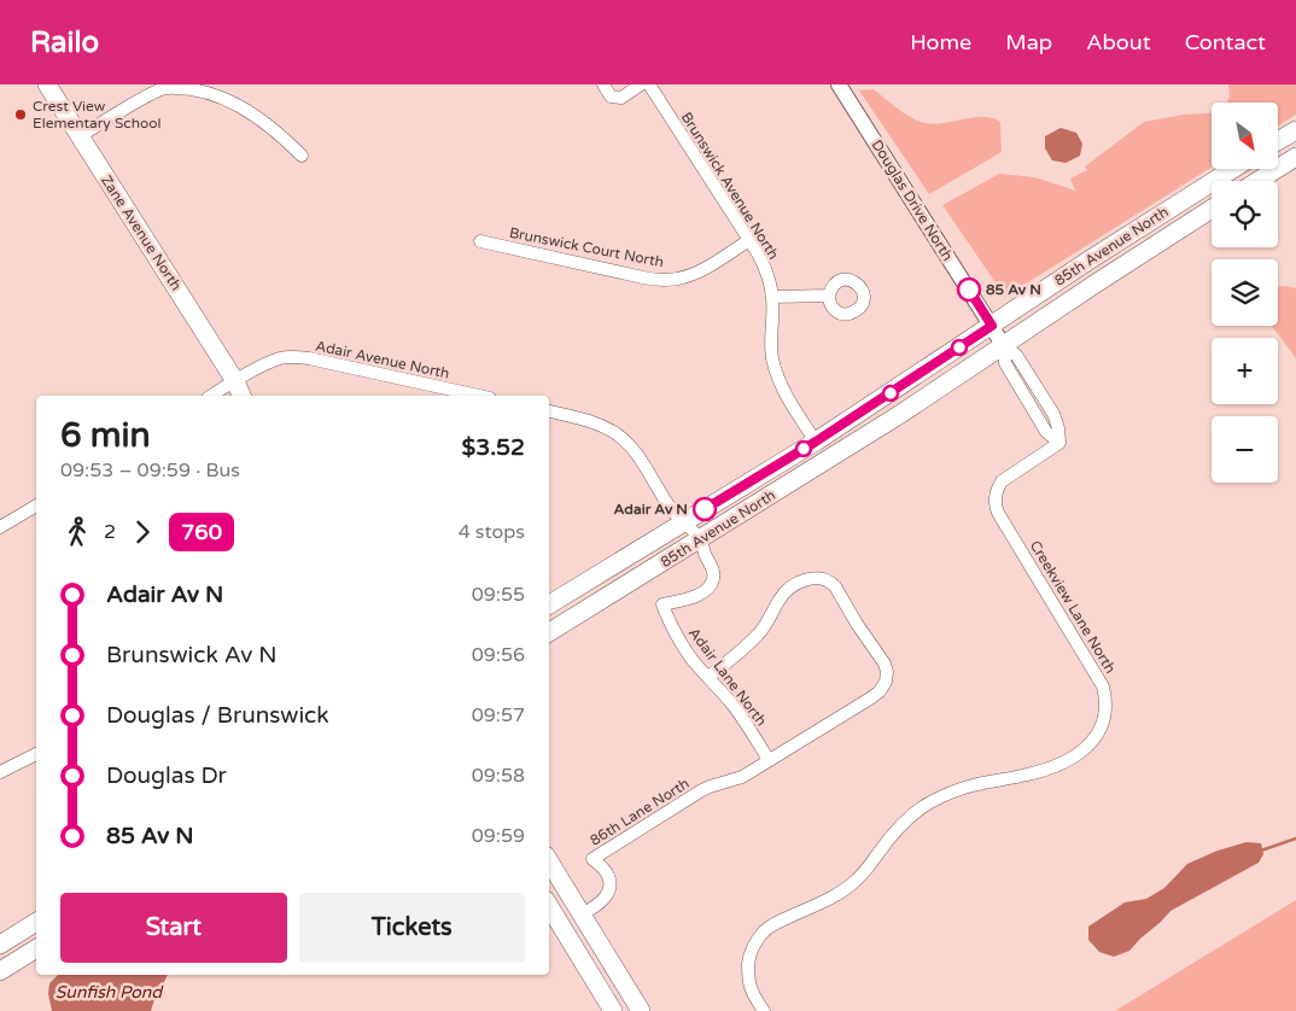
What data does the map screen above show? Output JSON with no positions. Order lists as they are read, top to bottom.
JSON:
{
  "streets": {
    "main road": ["Zane Avenue North", "85th Avenue North"],
    "street": [
      "Brunswick Avenue North",
      "Douglas Drive North",
      "Brunswick Court North",
      "Adair Avenue North",
      "Creekview Lane North",
      "Adair Lane North",
      "86th Lane North"
    ]
  },
  "crossings": [
    ["Brunswick Avenue North", "85th Avenue North"],
    ["Brunswick Avenue North", "Brunswick Court North"],
    ["Douglas Drive North", "85th Avenue North"],
    ["Douglas Drive North", "Creekview Lane North"],
    ["Zane Avenue North", "Adair Avenue North"],
    ["85th Avenue North", "Adair Lane North"],
    ["Adair Lane North", "86th Lane North"]
  ],
  "water": ["Sunfish Pond"],
  "places": ["Crest View Elementary School", "85 Av N", "Adair Av N"],
  "lines": ["bus line 760"],
  "north": "bottom right",
  "page": {
    "header": "Railo",
    "nav": [
      "Home",
      "Map",
      "About",
      "Contact"
    ],
    "map_buttons": ["+", "−"],
    "heading": ["6 min", "09:53 – 09:59 · Bus", "$3.52"],
    "legs": ["2", "760", "4 stops"],
    "list": [
      {
        "name": "Adair Av N",
        "value": "09:55"
      },
      {
        "name": "Brunswick Av N",
        "value": "09:56"
      },
      {
        "name": "Douglas / Brunswick",
        "value": "09:57"
      },
      {
        "name": "Douglas Dr",
        "value": "09:58"
      },
      {
        "name": "85 Av N",
        "value": "09:59"
      }
    ],
    "buttons": ["Start", "Tickets"]
  }
}
